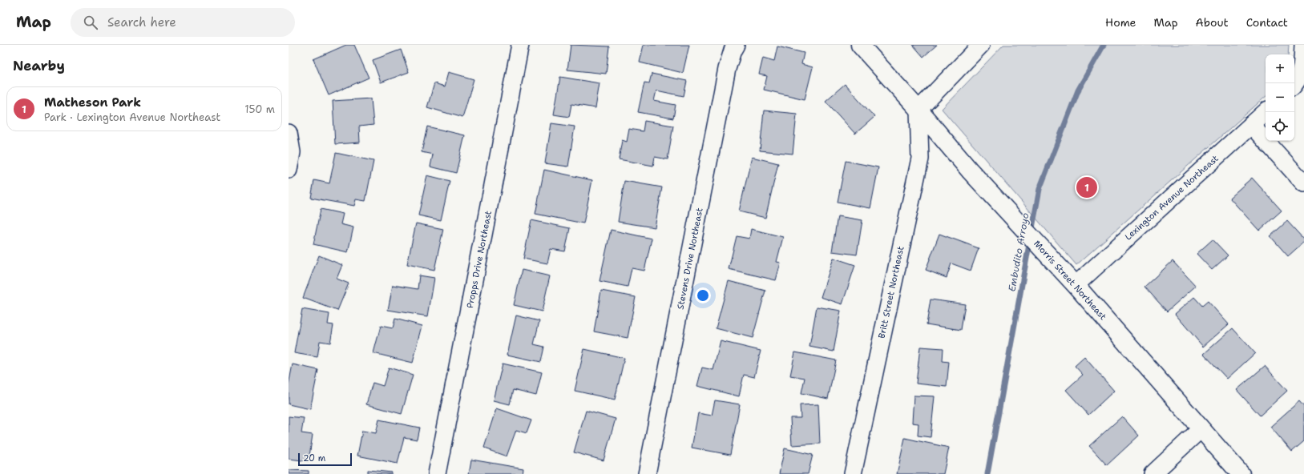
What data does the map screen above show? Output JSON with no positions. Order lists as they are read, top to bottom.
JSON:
{
  "streets": {
    "street": [
      "Lexington Avenue Northeast",
      "Stevens Drive Northeast",
      "Propps Drive Northeast",
      "Morris Street Northeast",
      "Britt Street Northeast"
    ]
  },
  "crossings": [
    ["Lexington Avenue Northeast", "Morris Street Northeast"],
    ["Morris Street Northeast", "Britt Street Northeast"]
  ],
  "water": ["Embudito Arroyo"],
  "scale_bar": "20 m",
  "page": {
    "header": "Map",
    "search": "Search here",
    "nav": [
      "Home",
      "Map",
      "About",
      "Contact"
    ],
    "heading": "Nearby",
    "map_buttons": ["+", "−"],
    "list": [
      {
        "mark": "1",
        "name": "Matheson Park",
        "note": "Park · Lexington Avenue Northeast",
        "value": "150 m"
      }
    ],
    "pins": "1",
    "scale": "20 m"
  }
}
